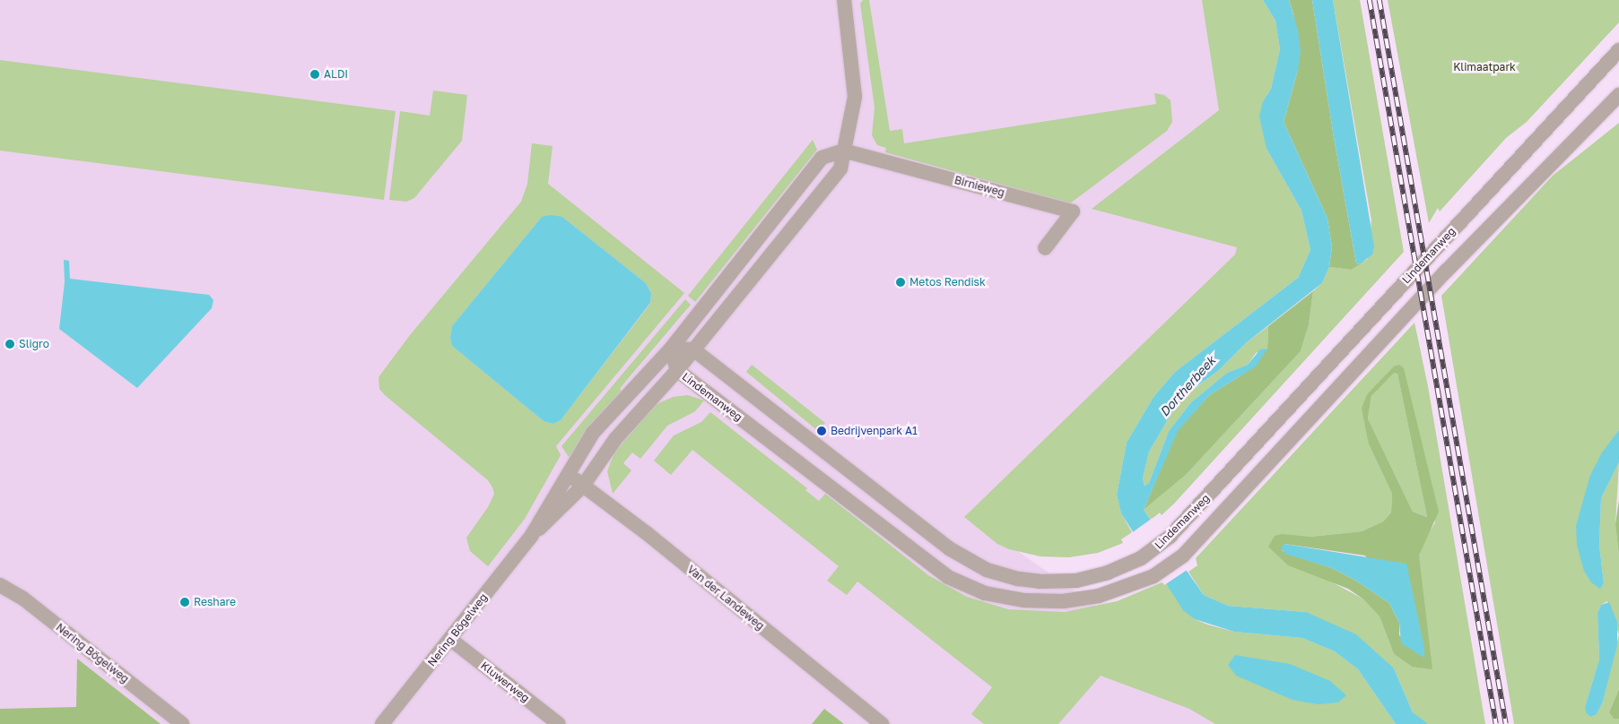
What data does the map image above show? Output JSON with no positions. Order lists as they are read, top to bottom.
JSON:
{
  "streets": {
    "street": [
      "Birnieweg",
      "Lindemanweg",
      "Van der Landeweg",
      "Nering Bögelweg",
      "Kluwerweg"
    ]
  },
  "crossings": [
    ["Lindemanweg", "Nering Bögelweg"],
    ["Van der Landeweg", "Nering Bögelweg"],
    ["Nering Bögelweg", "Kluwerweg"]
  ],
  "water": ["Dortherbeek"],
  "parks": ["Klimaatpark"],
  "places": [
    "ALDI",
    "Metos Rendisk",
    "Sligro",
    "Bedrijvenpark A1",
    "Reshare"
  ]
}
